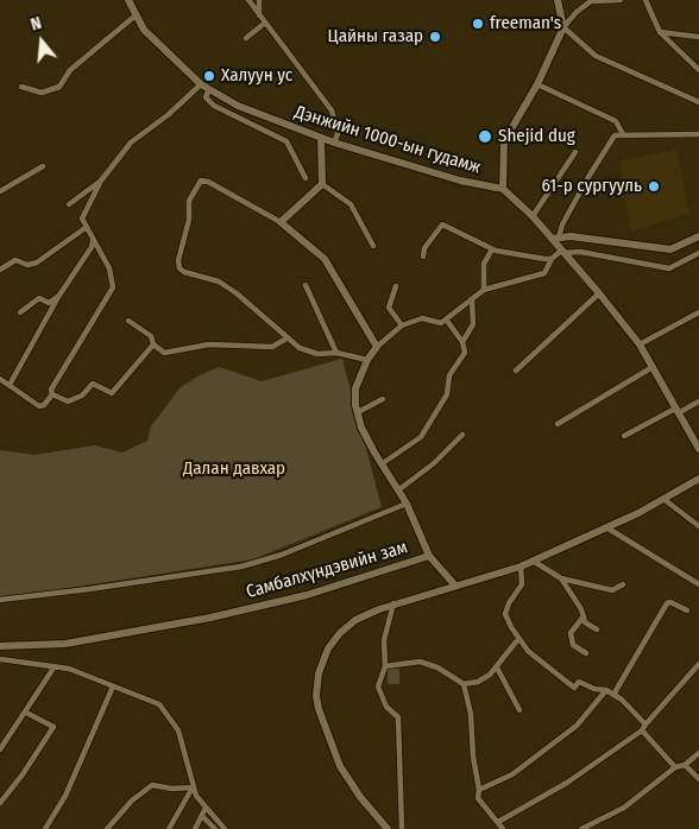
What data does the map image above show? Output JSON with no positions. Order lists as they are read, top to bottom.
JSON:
{
  "streets": {
    "street": ["Дэнжийн 1000-ын гудамж", "Самбалхүндэвийн зам"]
  },
  "parks": ["Далан давхар"],
  "places": [
    "freeman's",
    "Цайны газар",
    "Халуун ус",
    "Shejid dug",
    "61-р сургууль"
  ],
  "north": "top"
}
